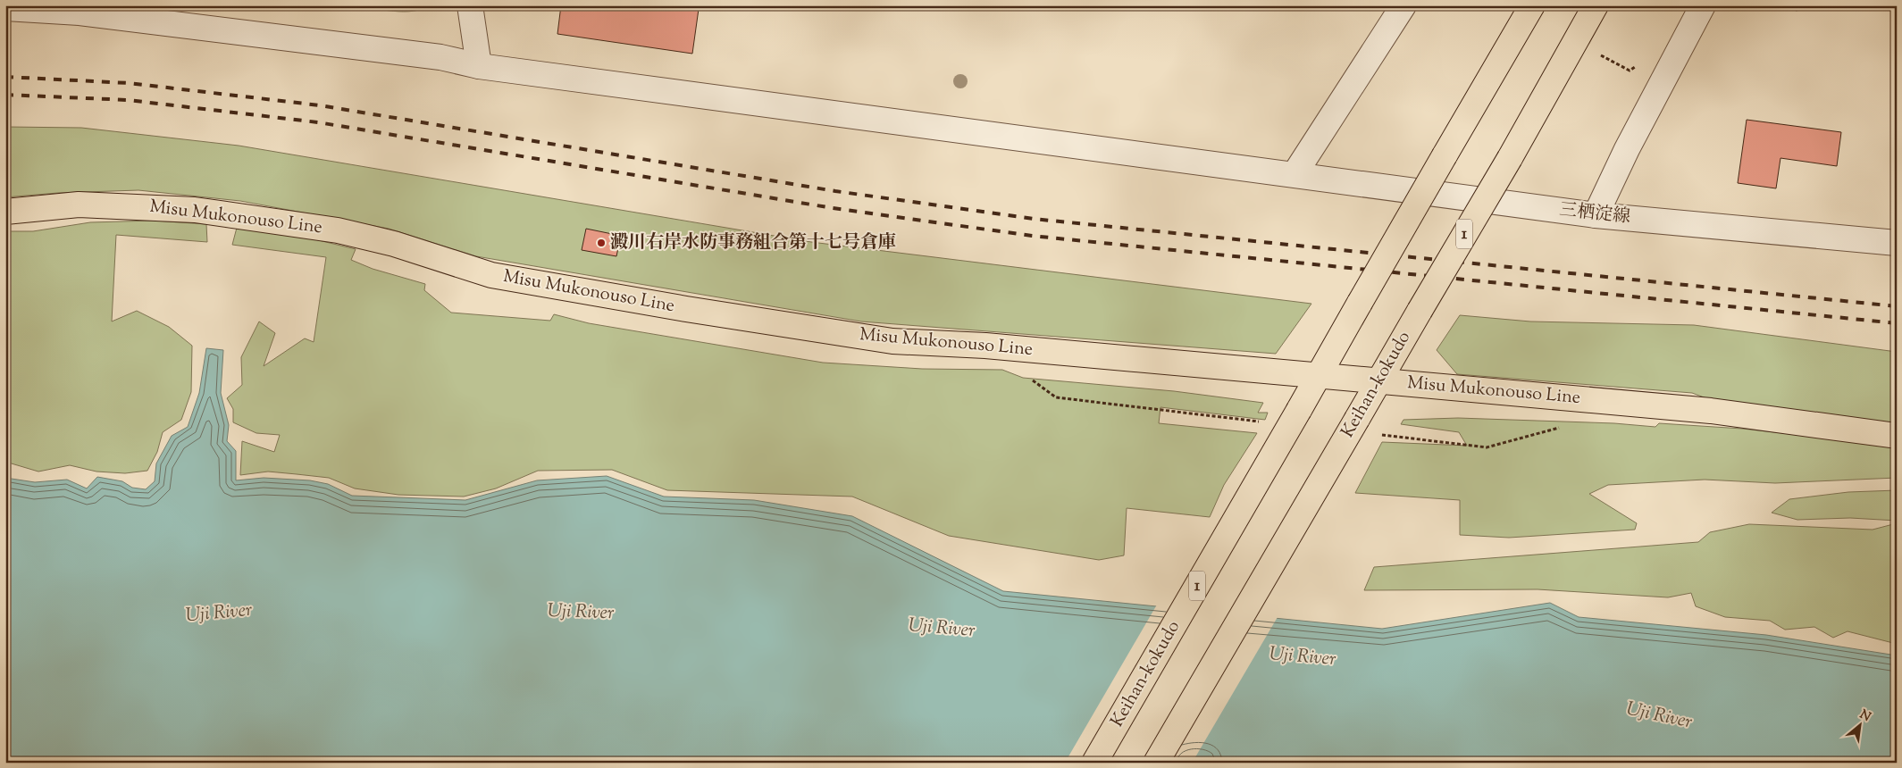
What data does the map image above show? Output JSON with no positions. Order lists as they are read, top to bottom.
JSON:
{
  "streets": {
    "main road": ["Misu Mukonouso Line", "1", "Keihan-kokudo"],
    "street": ["三栖淀線"]
  },
  "crossings": [
    ["Misu Mukonouso Line", "Keihan-kokudo"]
  ],
  "water": ["Uji River"],
  "places": ["澱川右岸水防事務組合第十七号倉庫"],
  "north": "top right"
}
